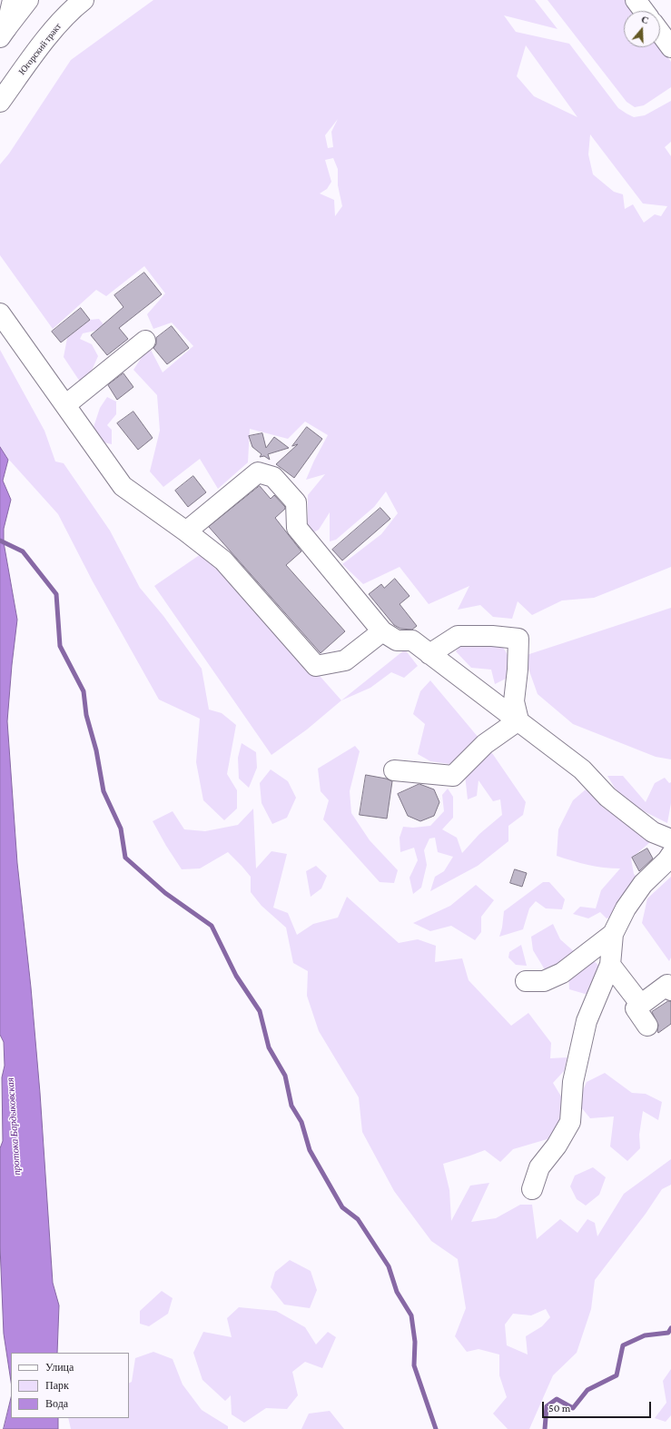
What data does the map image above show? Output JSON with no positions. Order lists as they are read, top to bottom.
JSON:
{
  "streets": {
    "main road": ["Югорский тракт"]
  },
  "water": ["протока Бардыковская"],
  "legend": ["Улица", "Парк", "Вода"],
  "scale_bar": "50 m",
  "north": "top"
}
